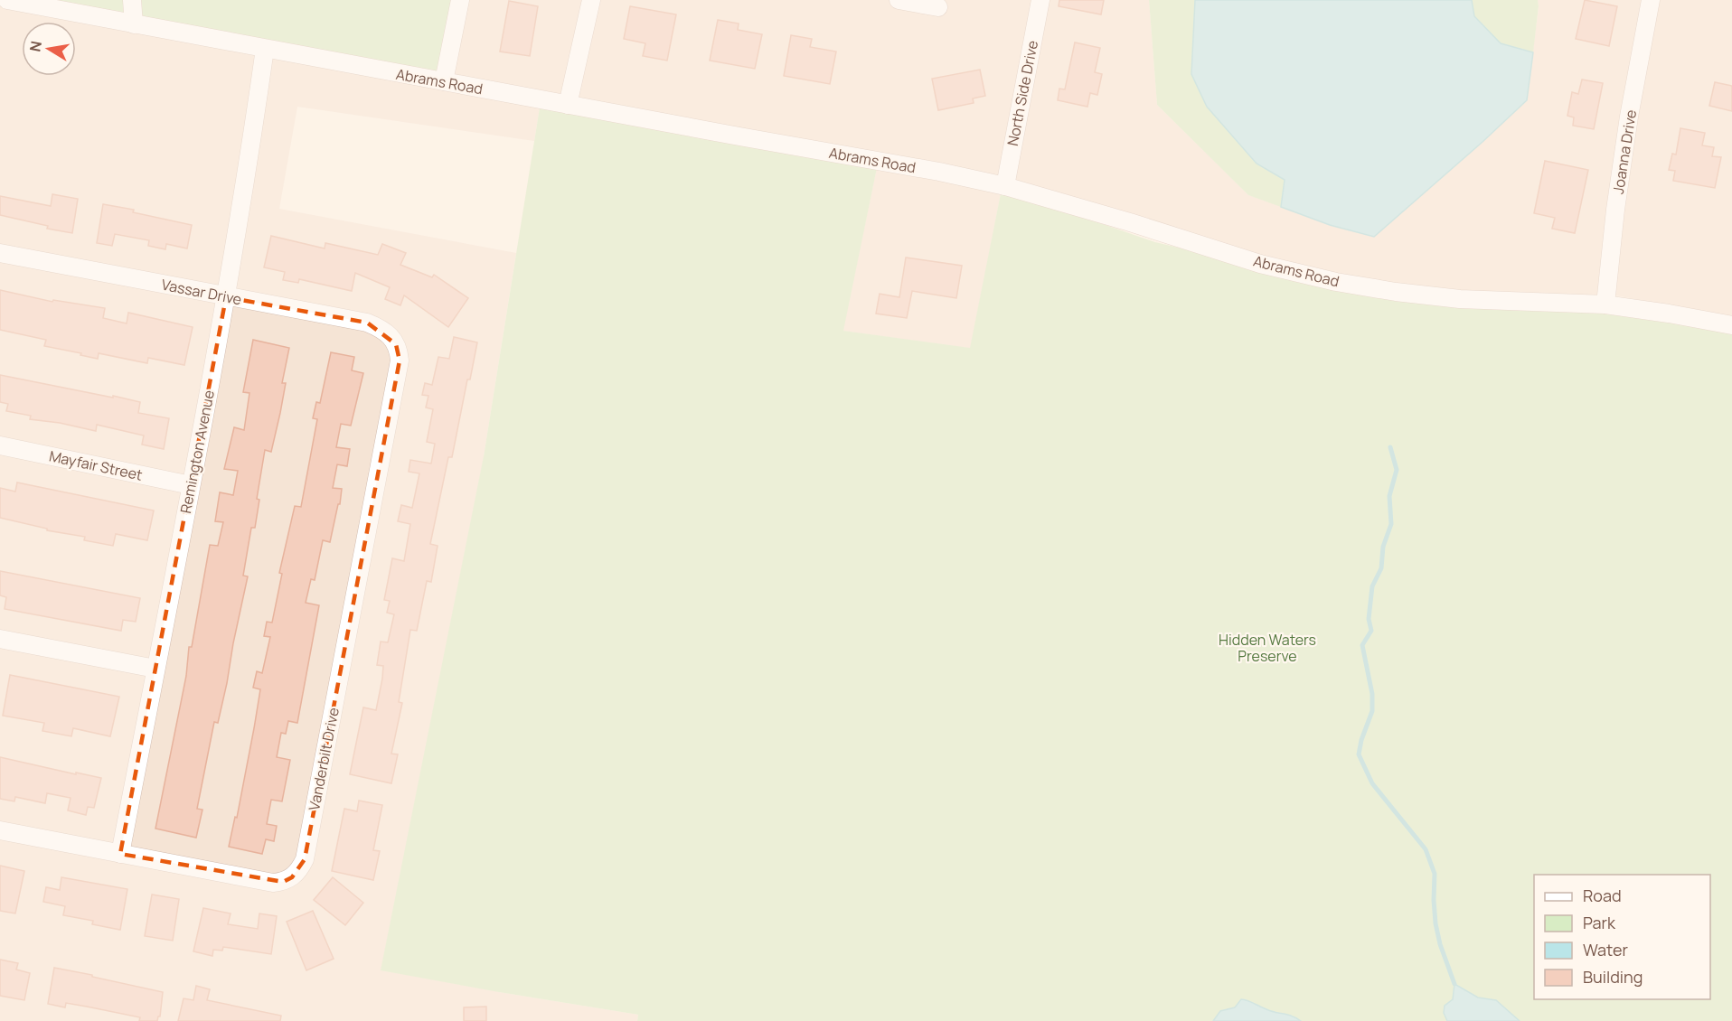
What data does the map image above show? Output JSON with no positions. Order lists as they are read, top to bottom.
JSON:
{
  "streets": {
    "street": [
      "Abrams Road",
      "North Side Drive",
      "Joanna Drive",
      "Vassar Drive",
      "Remington Avenue",
      "Mayfair Street",
      "Vanderbilt Drive"
    ]
  },
  "crossings": [
    ["Abrams Road", "North Side Drive"],
    ["Abrams Road", "Joanna Drive"],
    ["Abrams Road", "Remington Avenue"],
    ["Vassar Drive", "Remington Avenue"],
    ["Vassar Drive", "Vanderbilt Drive"],
    ["Remington Avenue", "Mayfair Street"],
    ["Remington Avenue", "Vanderbilt Drive"]
  ],
  "parks": ["Hidden Waters Preserve"],
  "legend": [
    "Road",
    "Park",
    "Water",
    "Building"
  ],
  "north": "left"
}
